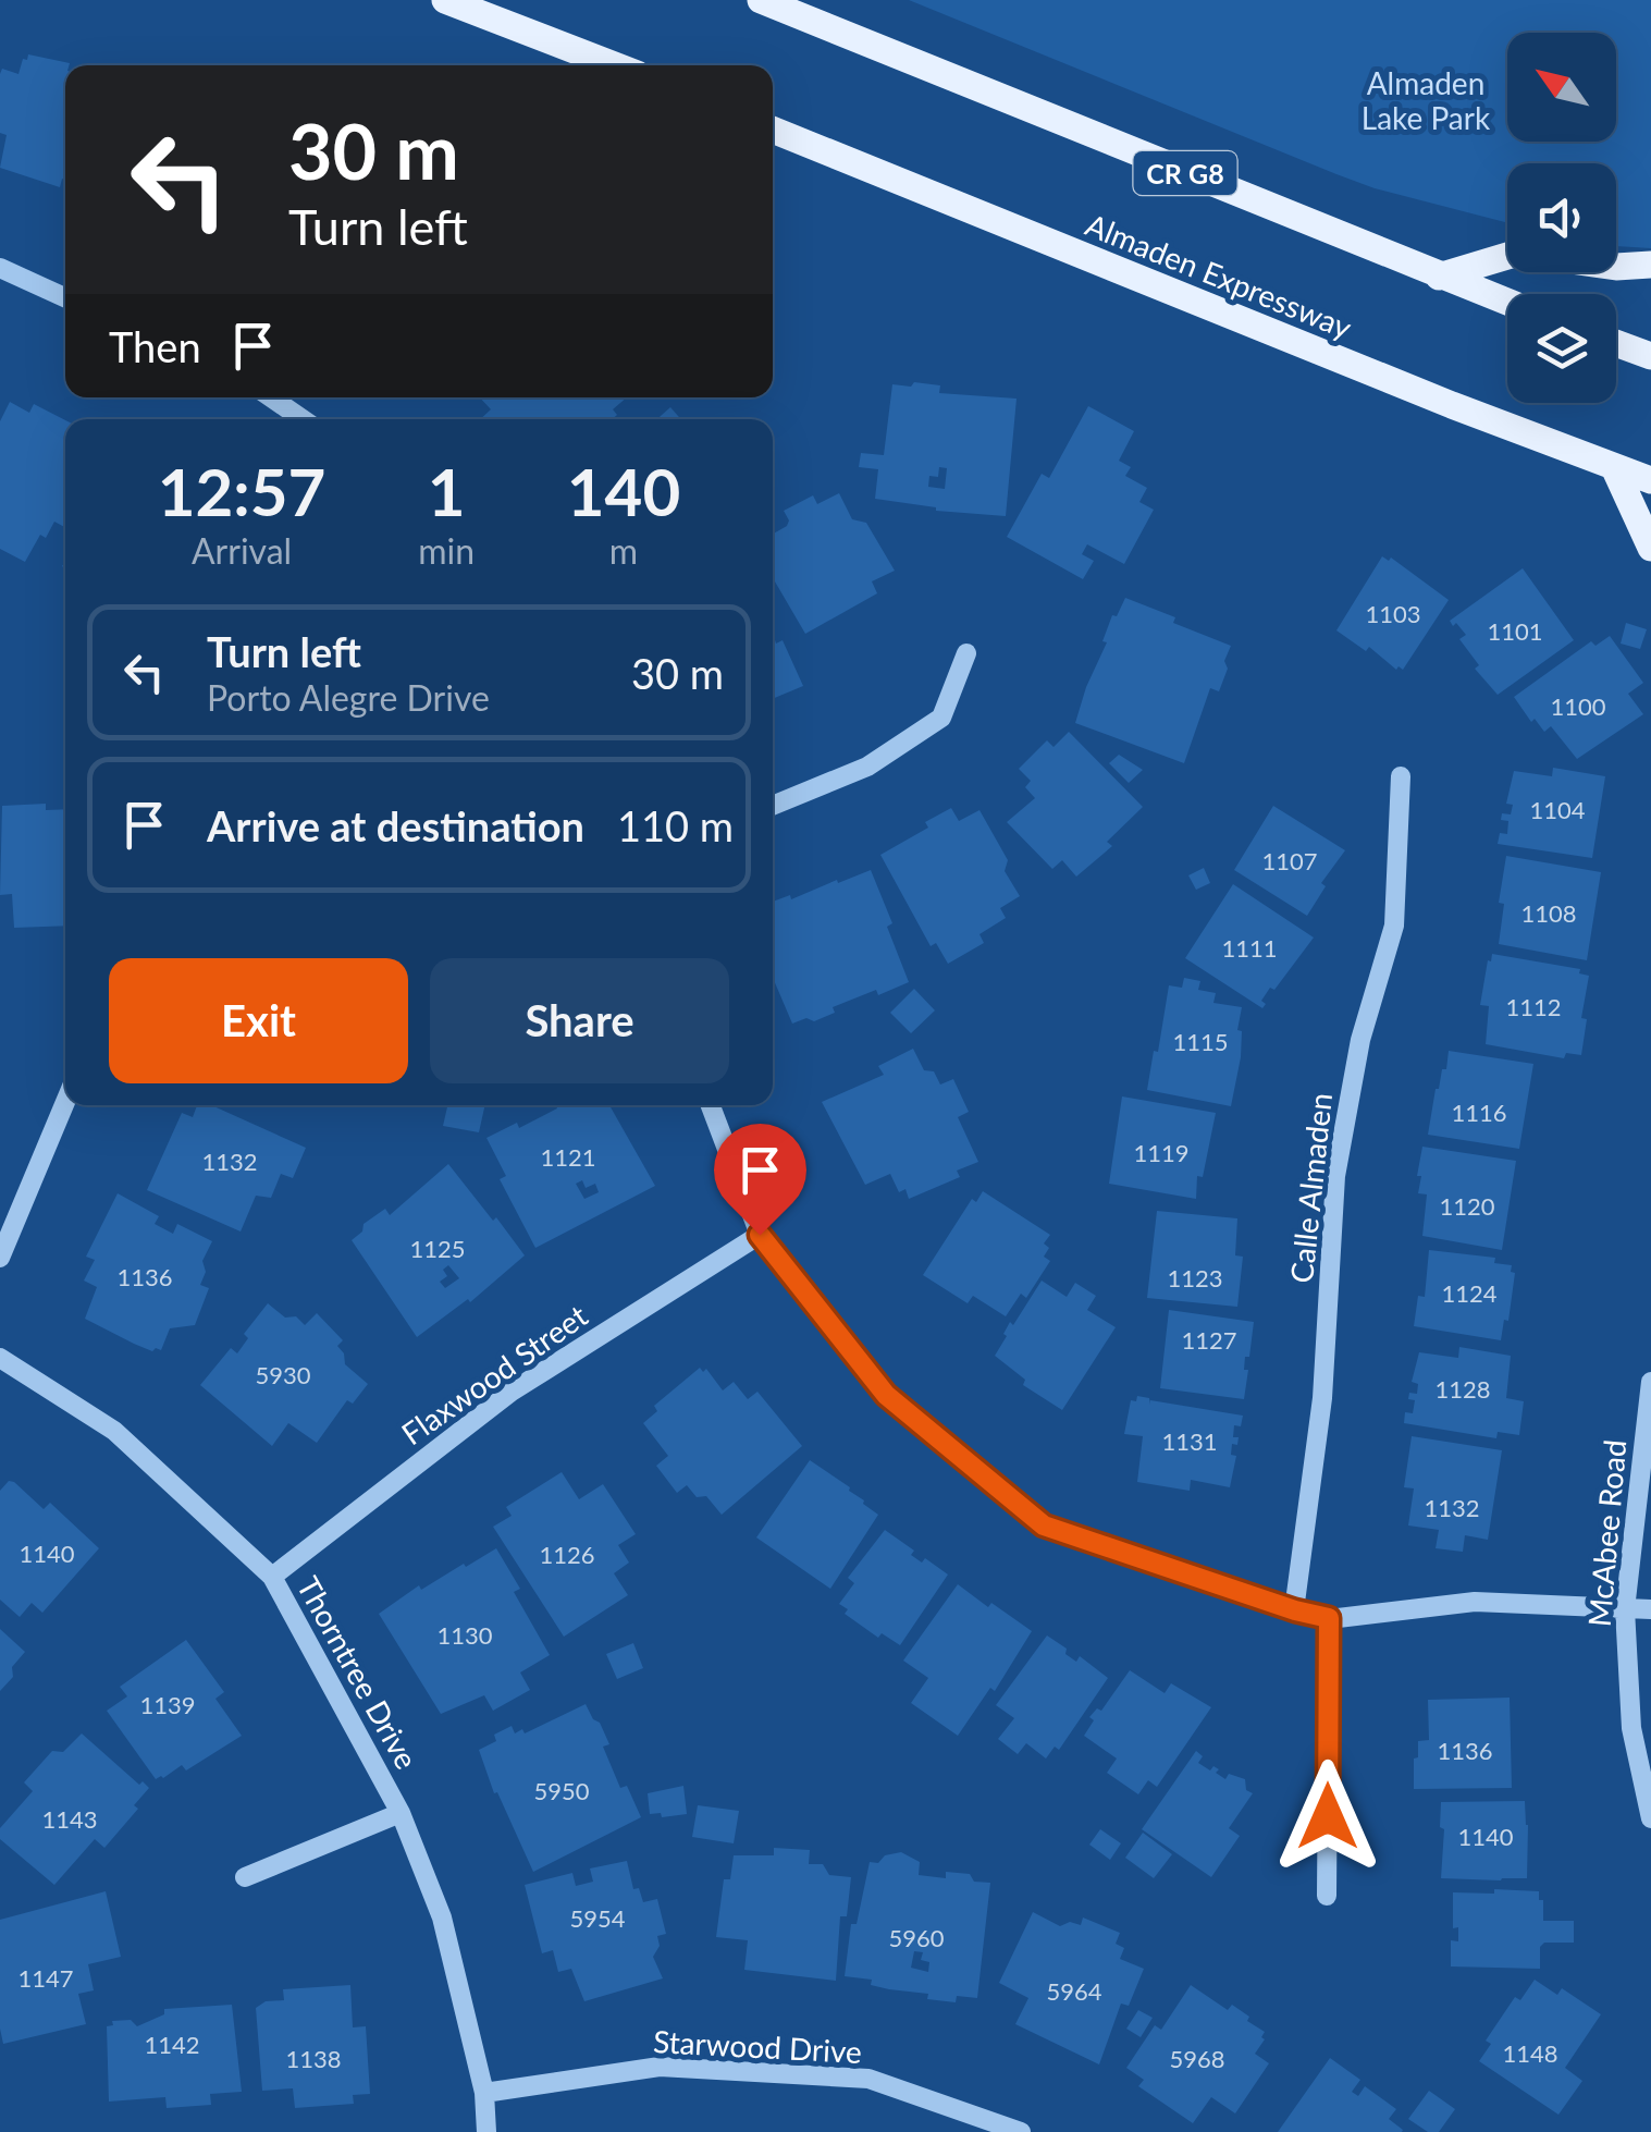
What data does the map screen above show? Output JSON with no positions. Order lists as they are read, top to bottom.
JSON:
{
  "streets": {
    "main road": ["CR G8", "Almaden Expressway"],
    "street": [
      "Calle Almaden",
      "Flaxwood Street",
      "McAbee Road",
      "Thorntree Drive",
      "Starwood Drive"
    ]
  },
  "crossings": [
    ["Flaxwood Street", "Thorntree Drive"],
    ["Thorntree Drive", "Starwood Drive"]
  ],
  "parks": ["Almaden Lake Park"],
  "house_numbers": [
    "1103",
    "1101",
    "1100",
    "1104",
    "1107",
    "1108",
    "1111",
    "1112",
    "1115",
    "1116",
    "1119",
    "1121",
    "1132",
    "1120",
    "1125",
    "1136",
    "1123",
    "1124",
    "1127",
    "5930",
    "1128",
    "1131",
    "1132",
    "1140",
    "1126",
    "1130",
    "1139",
    "1136",
    "5950",
    "1143",
    "1140",
    "5954",
    "5960",
    "1147",
    "5964",
    "1142",
    "1148",
    "1138",
    "5968"
  ],
  "north": "top left",
  "page": {
    "turn": ["30 m", "Turn left"],
    "then": "Then",
    "eta": [
      "12:57",
      "Arrival",
      "1",
      "min",
      "140",
      "m"
    ],
    "list": [
      {
        "name": "Turn left",
        "note": "Porto Alegre Drive",
        "value": "30 m"
      },
      {
        "name": "Arrive at destination",
        "value": "110 m"
      }
    ],
    "buttons": ["Exit", "Share"]
  }
}
